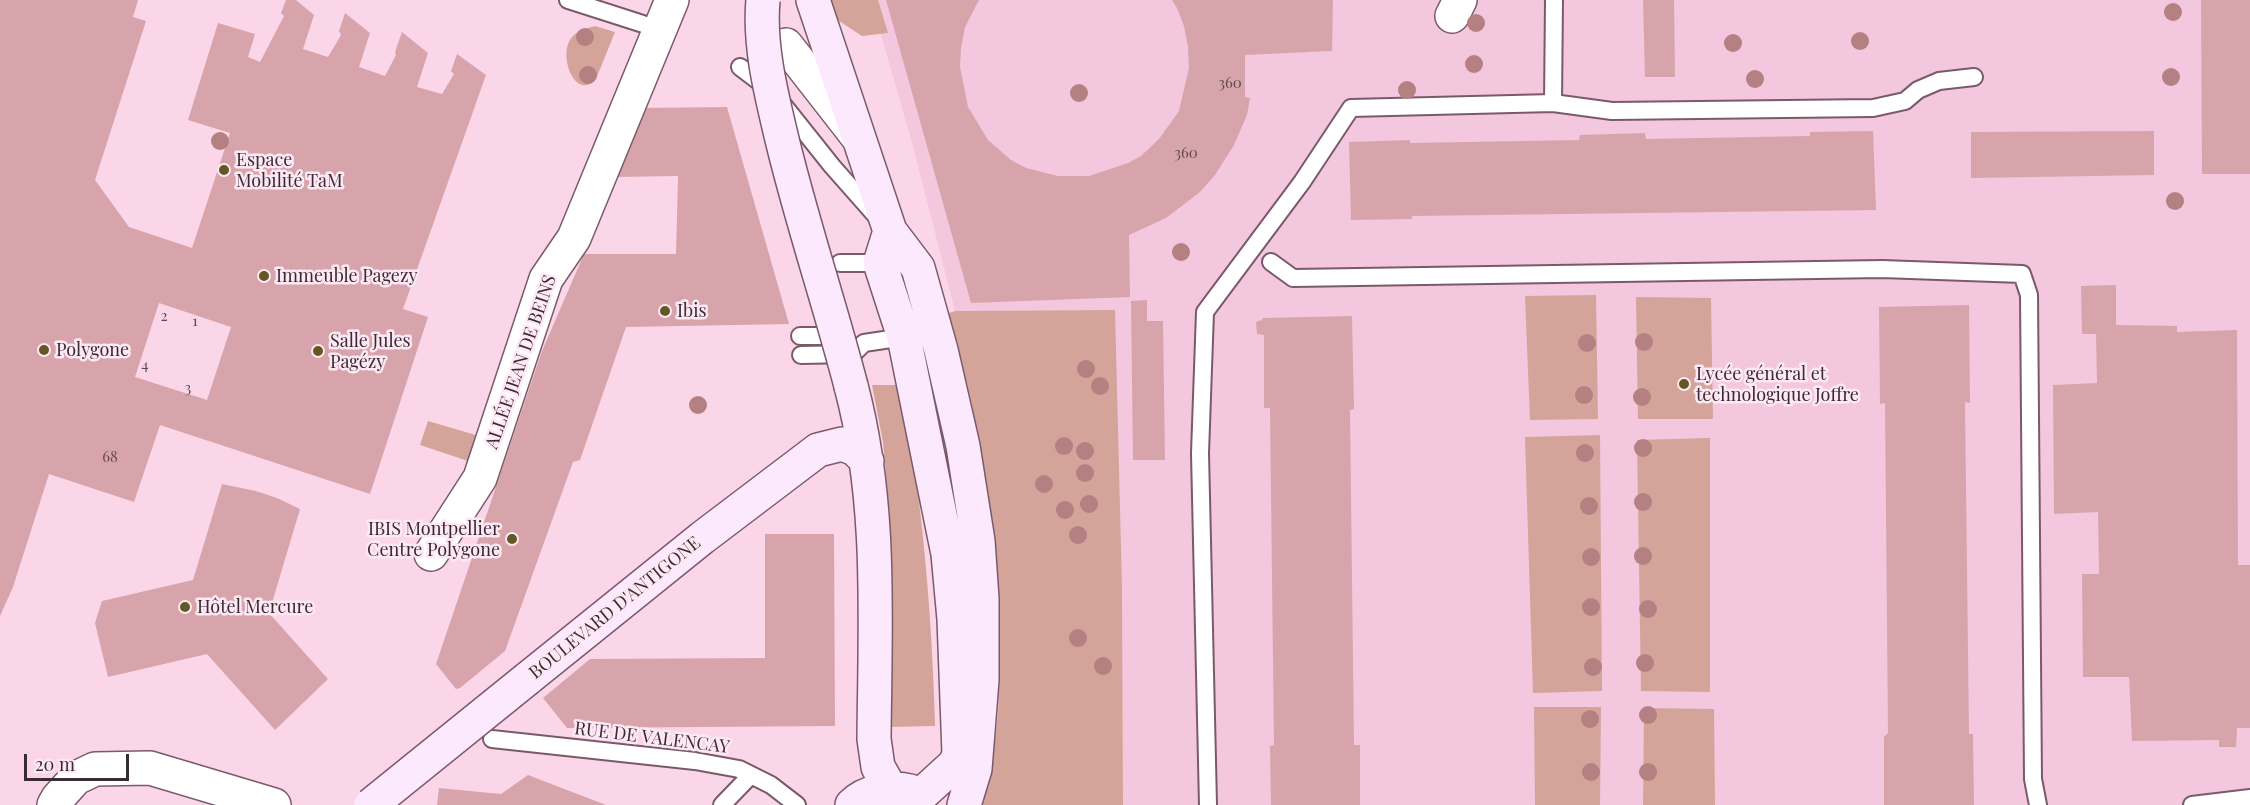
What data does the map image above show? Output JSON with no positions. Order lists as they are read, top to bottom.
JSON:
{
  "streets": {
    "street": ["ALLÉE JEAN DE BEINS", "BOULEVARD D'ANTIGONE"],
    "lane": ["RUE DE VALENCAY"]
  },
  "places": [
    "Espace Mobilité TaM",
    "Immeuble Pagezy",
    "Ibis",
    "Polygone",
    "Salle Jules Pagézy",
    "Lycée général et technologique Joffre",
    "IBIS Montpellier Centre Polygone",
    "Hôtel Mercure"
  ],
  "house_numbers": [
    "360",
    "360",
    "2",
    "1",
    "4",
    "3",
    "68"
  ],
  "scale_bar": "20 m"
}
